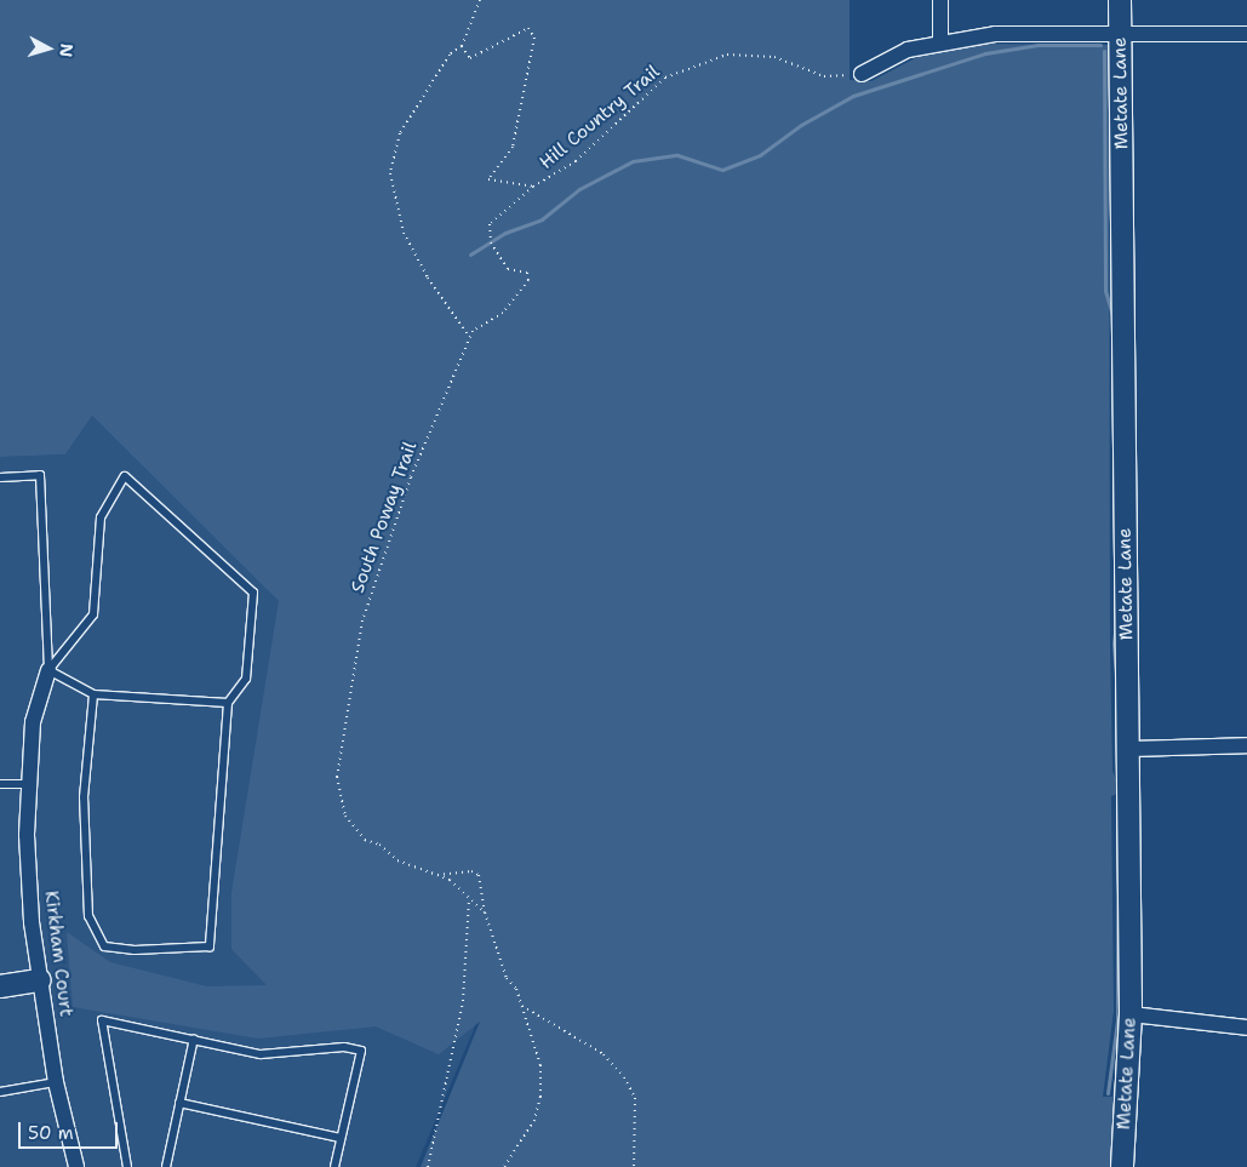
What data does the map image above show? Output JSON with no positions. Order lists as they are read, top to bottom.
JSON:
{
  "streets": {
    "street": ["Metate Lane", "Kirkham Court"],
    "path": ["Hill Country Trail", "South Poway Trail"]
  },
  "crossings": [
    ["Hill Country Trail", "South Poway Trail"]
  ],
  "scale_bar": "50 m",
  "north": "right"
}
